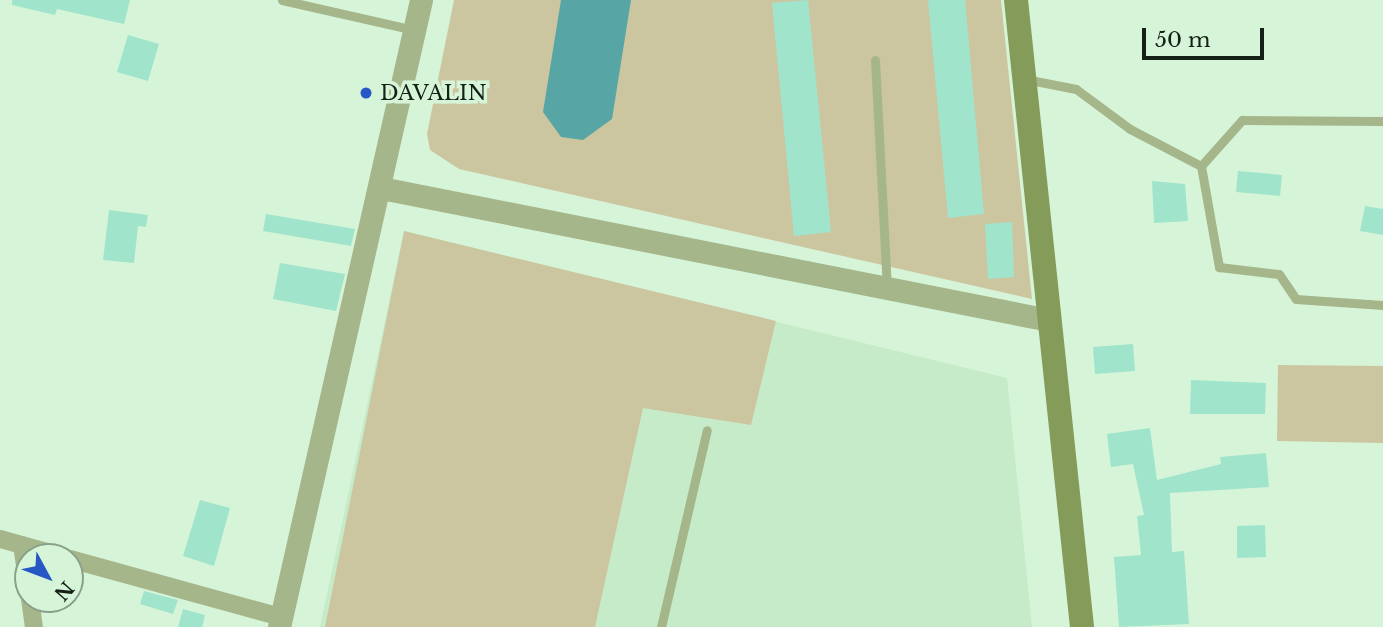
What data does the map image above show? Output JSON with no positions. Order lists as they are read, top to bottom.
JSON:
{
  "places": ["DAVALIN"],
  "scale_bar": "50 m",
  "north": "bottom right"
}
